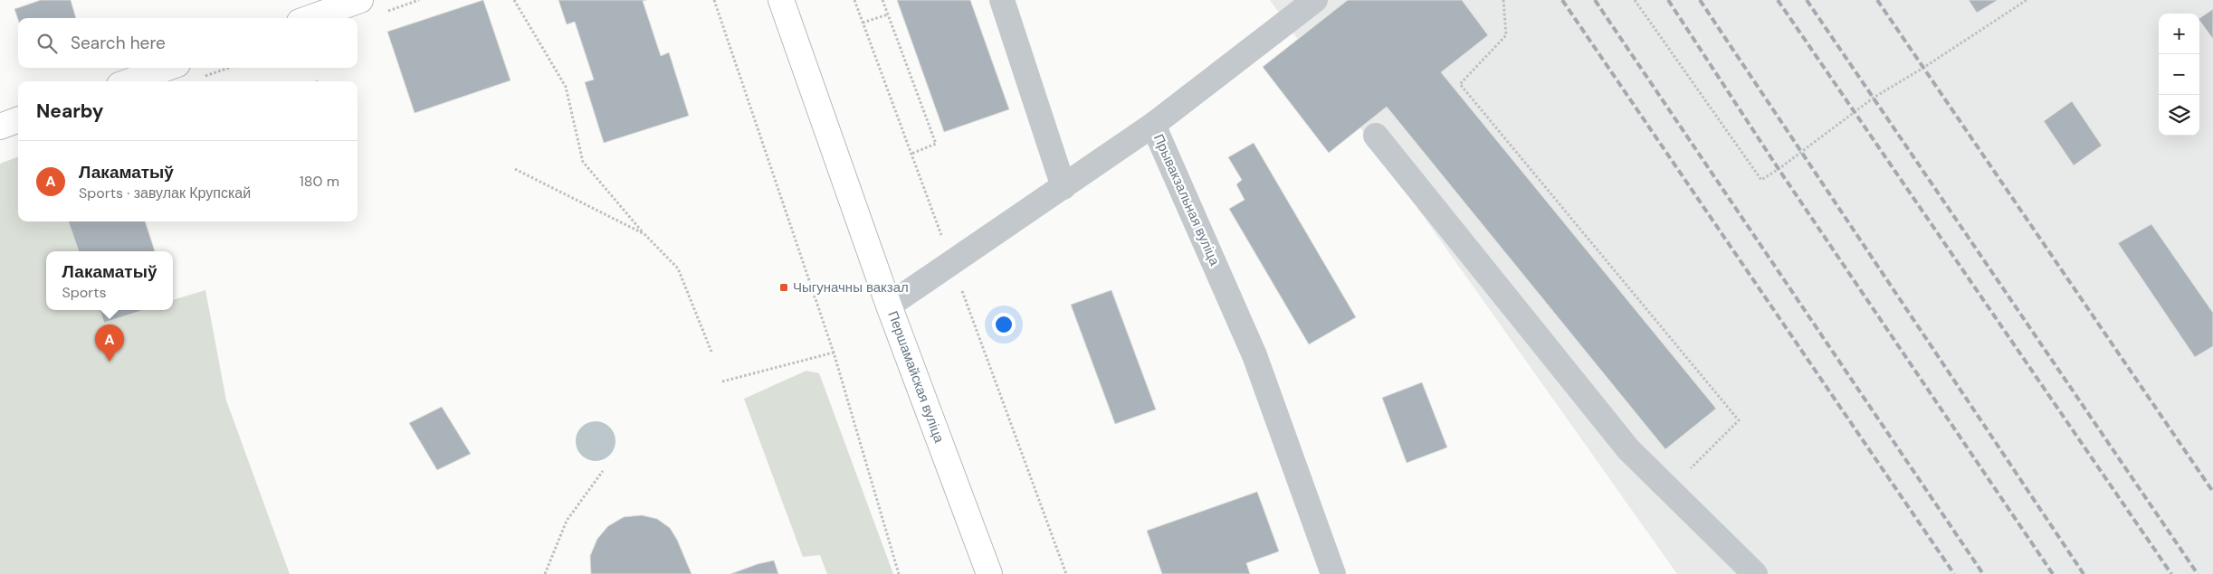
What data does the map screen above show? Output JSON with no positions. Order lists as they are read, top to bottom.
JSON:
{
  "streets": {
    "main road": ["Першамайская вуліца"],
    "street": ["Прывакзальная вуліца"]
  },
  "crossings": [
    ["Прывакзальная вуліца", "Першамайская вуліца"]
  ],
  "places": {
    "transit": ["Чыгуначны вакзал"]
  },
  "page": {
    "map_buttons": ["+", "−"],
    "search": "Search here",
    "heading": "Nearby",
    "list": [
      {
        "mark": "A",
        "name": "Лакаматыў",
        "note": "Sports · завулак Крупскай",
        "value": "180 m"
      }
    ],
    "popup": ["Лакаматыў", "Sports"],
    "pins": "A"
  }
}
